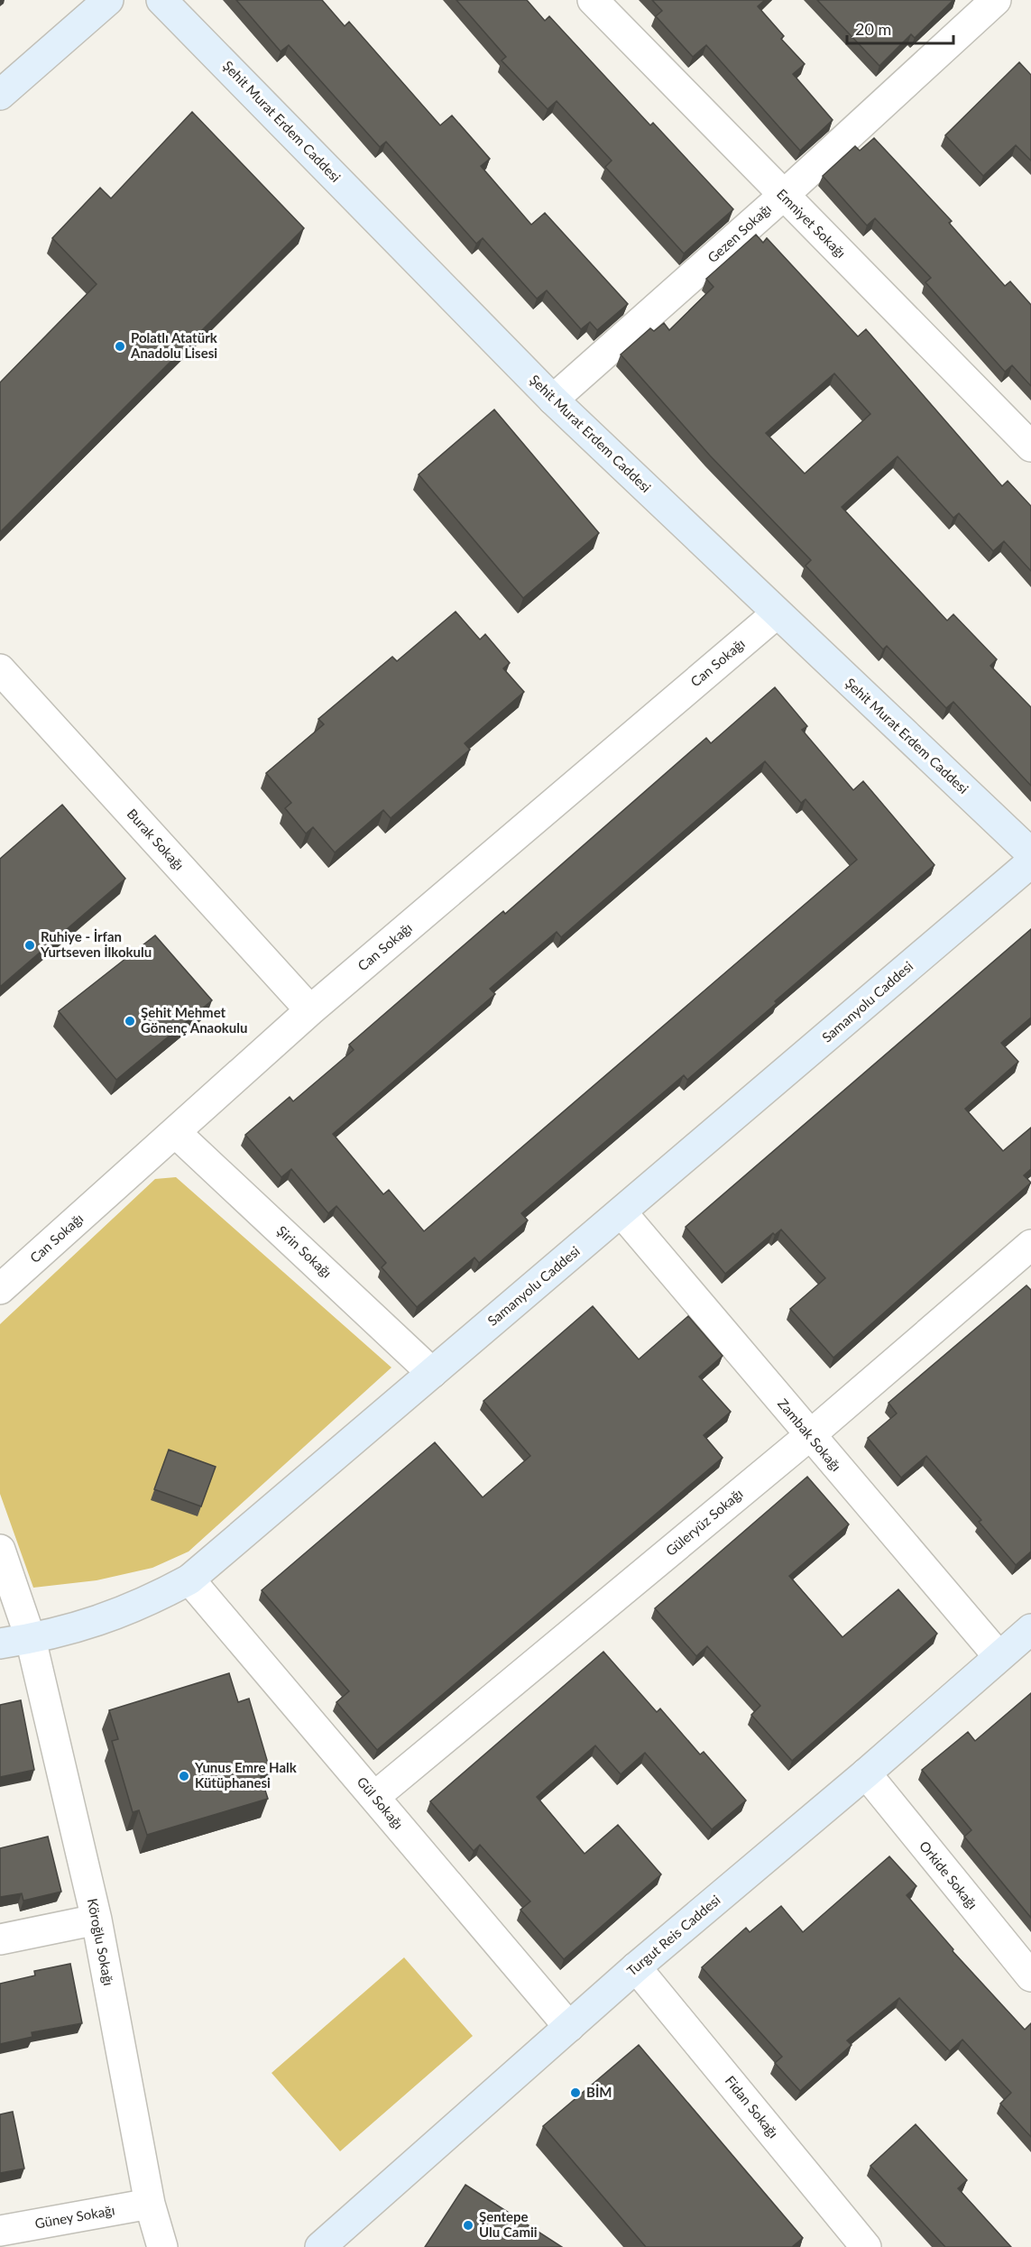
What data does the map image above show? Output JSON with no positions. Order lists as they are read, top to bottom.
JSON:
{
  "streets": {
    "street": [
      "Şehit Murat Erdem Caddesi",
      "Emniyet Sokağı",
      "Gezen Sokağı",
      "Can Sokağı",
      "Burak Sokağı",
      "Samanyolu Caddesi",
      "Şirin Sokağı",
      "Zambak Sokağı",
      "Güleryüz Sokağı",
      "Gül Sokağı",
      "Orkide Sokağı",
      "Turgut Reis Caddesi",
      "Köroğlu Sokağı",
      "Fidan Sokağı",
      "Güney Sokağı"
    ]
  },
  "crossings": [
    ["Şehit Murat Erdem Caddesi", "Gezen Sokağı"],
    ["Şehit Murat Erdem Caddesi", "Can Sokağı"],
    ["Emniyet Sokağı", "Gezen Sokağı"],
    ["Can Sokağı", "Burak Sokağı"],
    ["Can Sokağı", "Şirin Sokağı"],
    ["Samanyolu Caddesi", "Şirin Sokağı"],
    ["Samanyolu Caddesi", "Zambak Sokağı"],
    ["Samanyolu Caddesi", "Gül Sokağı"],
    ["Samanyolu Caddesi", "Köroğlu Sokağı"],
    ["Zambak Sokağı", "Güleryüz Sokağı"],
    ["Zambak Sokağı", "Turgut Reis Caddesi"],
    ["Güleryüz Sokağı", "Gül Sokağı"],
    ["Gül Sokağı", "Turgut Reis Caddesi"],
    ["Orkide Sokağı", "Turgut Reis Caddesi"],
    ["Turgut Reis Caddesi", "Fidan Sokağı"],
    ["Köroğlu Sokağı", "Güney Sokağı"]
  ],
  "places": [
    "Polatlı Atatürk Anadolu Lisesi",
    "Ruhiye - İrfan Yurtseven İlkokulu",
    "Şehit Mehmet Gönenç Anaokulu",
    "Yunus Emre Halk Kütüphanesi",
    "BİM",
    "Şentepe Ulu Camii"
  ],
  "scale_bar": "20 m"
}
